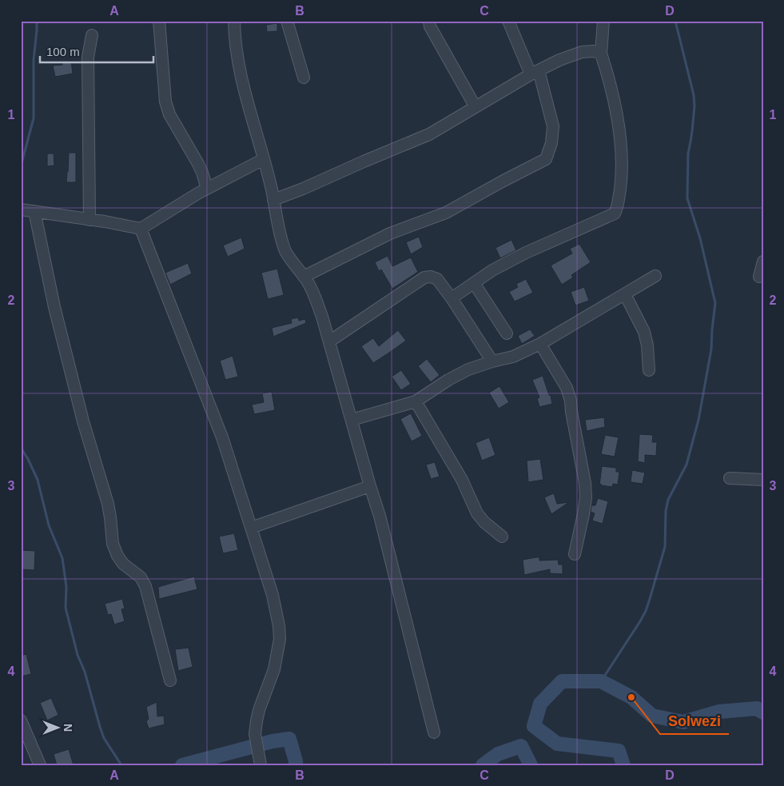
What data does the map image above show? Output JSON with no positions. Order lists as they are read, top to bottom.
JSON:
{
  "places": ["Solwezi"],
  "scale_bar": "100 m",
  "north": "right",
  "grid": {
    "columns": [
      "A",
      "B",
      "C",
      "D"
    ],
    "rows": [
      "1",
      "2",
      "3",
      "4"
    ]
  }
}
